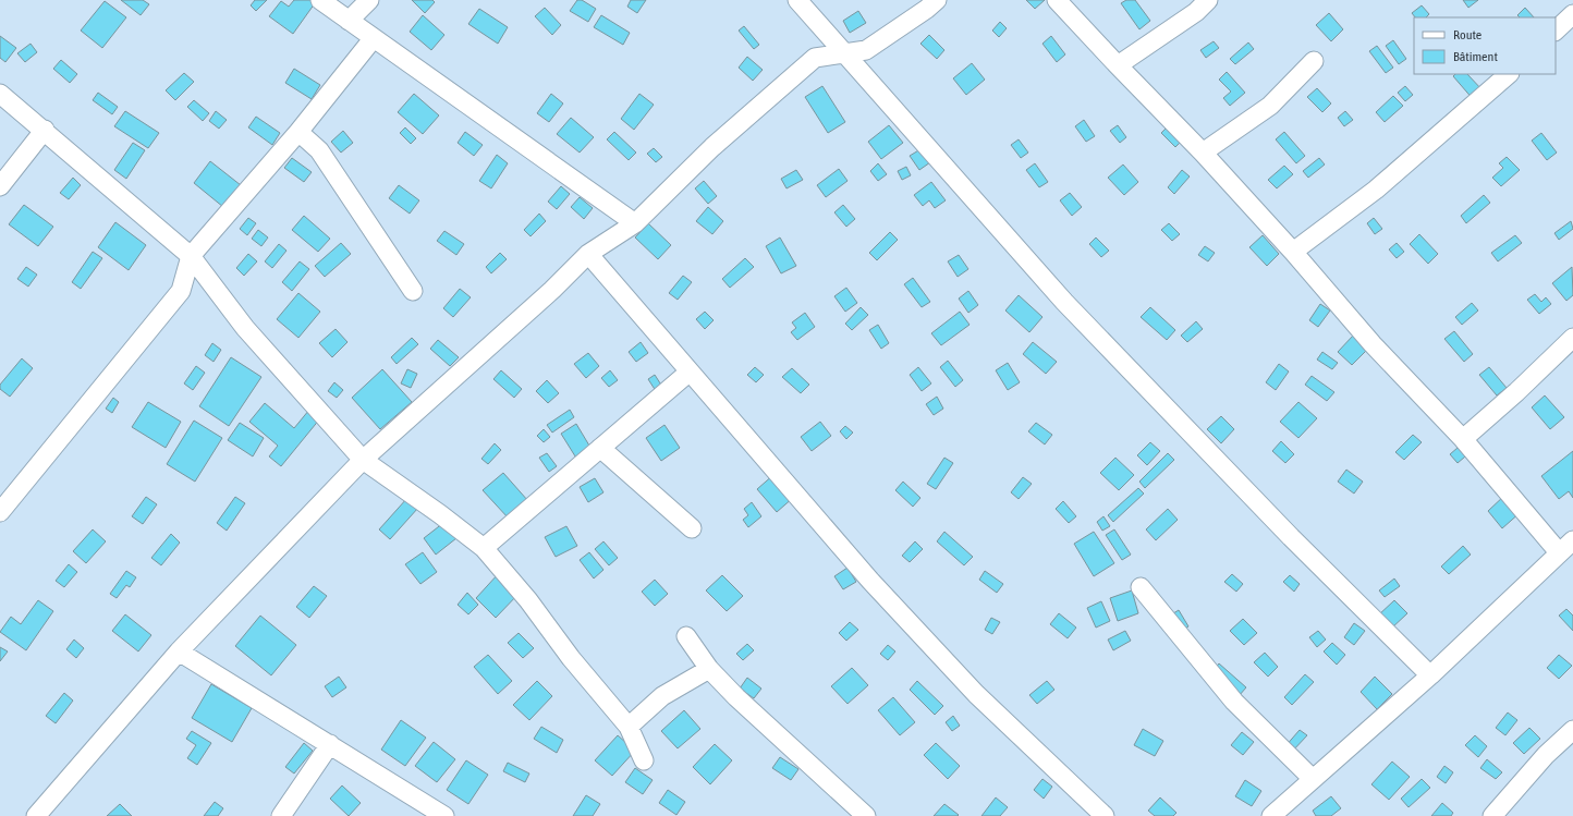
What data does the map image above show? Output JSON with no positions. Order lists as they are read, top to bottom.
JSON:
{
  "legend": ["Route", "Bâtiment"]
}
